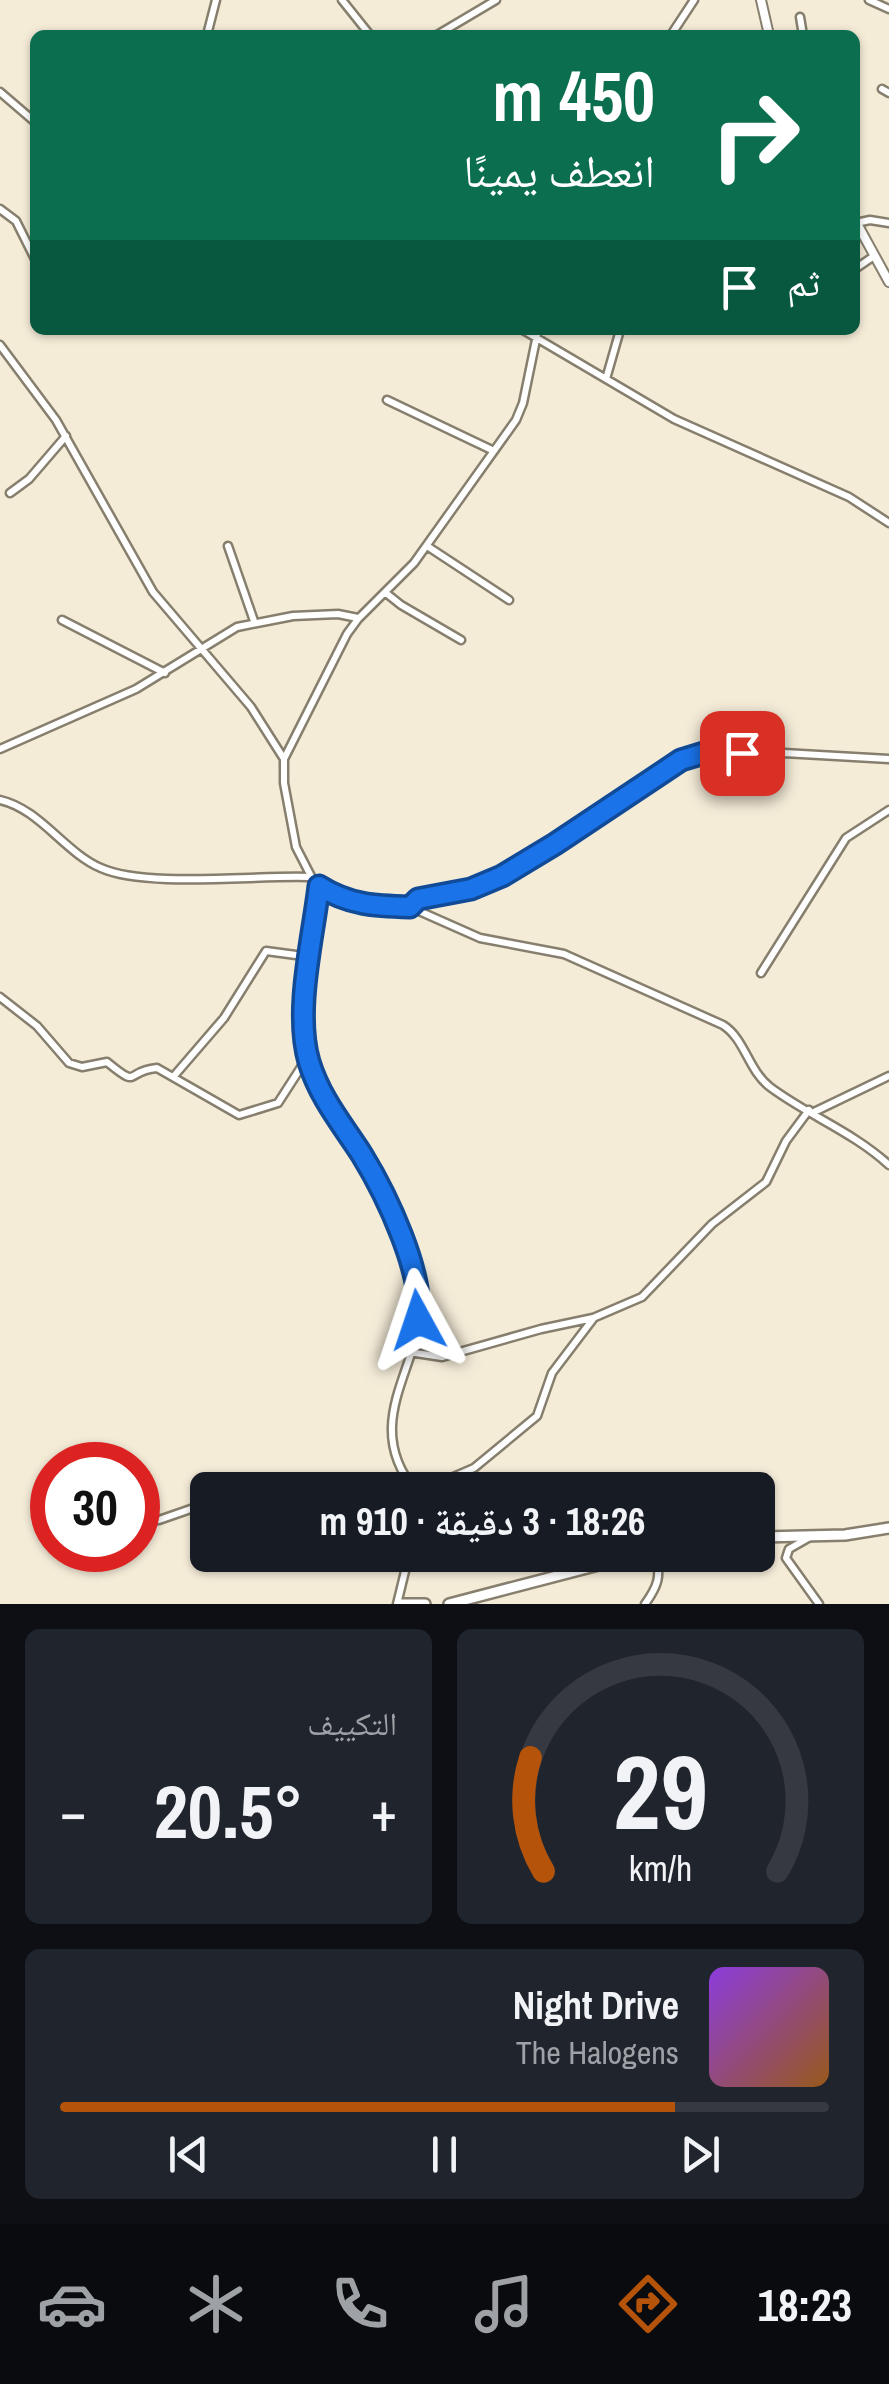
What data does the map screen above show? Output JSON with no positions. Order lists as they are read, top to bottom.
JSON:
{
  "page": {
    "turn": ["450 m", "انعطف يمينًا"],
    "then": "ثم",
    "limit": "30",
    "trip": "18:26 · 3 دقيقة · 910 m",
    "tile": "التكييف",
    "heat": ["−", "20.5°", "+"],
    "song": ["Night Drive", "The Halogens"],
    "tabs": "18:23",
    "gauge": ["29", "km/h"]
  }
}
